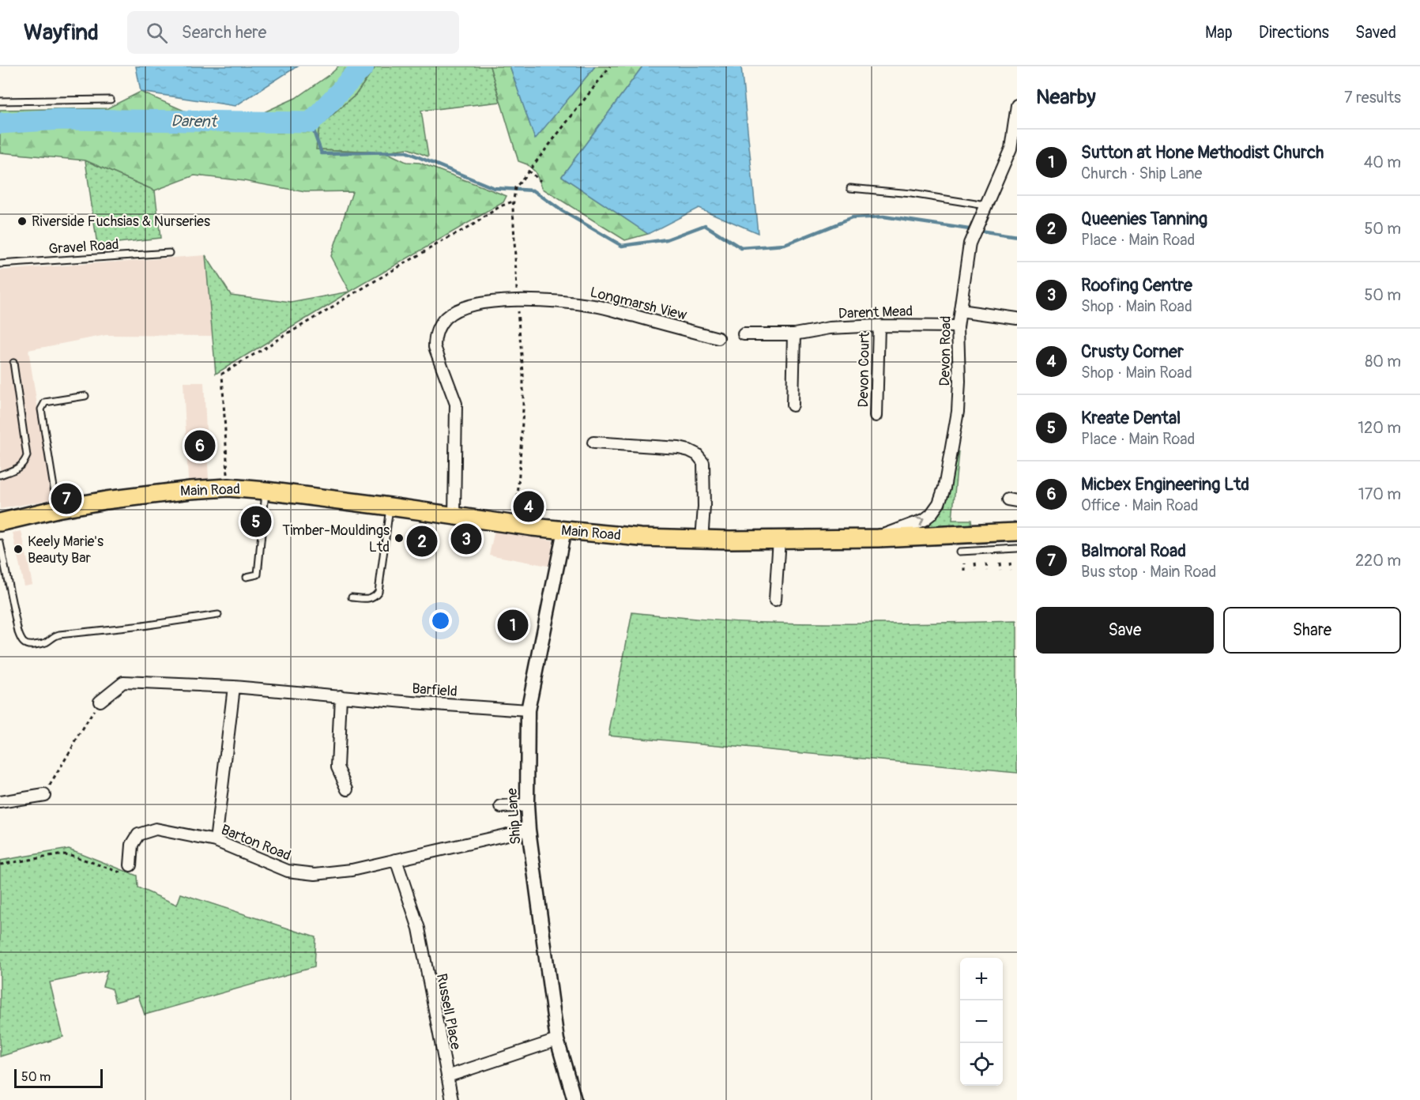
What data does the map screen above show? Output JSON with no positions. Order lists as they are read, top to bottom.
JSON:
{
  "streets": {
    "main road": ["Main Road"],
    "street": [
      "Longmarsh View",
      "Darent Mead",
      "Devon Road",
      "Devon Court",
      "Barfield",
      "Ship Lane",
      "Barton Road",
      "Russell Place"
    ],
    "lane": ["Gravel Road"]
  },
  "crossings": [
    ["Longmarsh View", "Main Road"],
    ["Darent Mead", "Devon Road"],
    ["Darent Mead", "Devon Court"],
    ["Devon Road", "Main Road"],
    ["Main Road", "Ship Lane"],
    ["Barfield", "Ship Lane"],
    ["Ship Lane", "Barton Road"],
    ["Barton Road", "Russell Place"]
  ],
  "one_way": ["Devon Road"],
  "water": ["Darent"],
  "places": ["Riverside Fuchsias & Nurseries", "Timber-Mouldings Ltd", "Keely Marie's Beauty Bar"],
  "scale_bar": "50 m",
  "page": {
    "header": "Wayfind",
    "search": "Search here",
    "nav": ["Map", "Directions", "Saved"],
    "heading": ["Nearby", "7 results"],
    "list": [
      {
        "mark": "1",
        "name": "Sutton at Hone Methodist Church",
        "note": "Church · Ship Lane",
        "value": "40 m"
      },
      {
        "mark": "2",
        "name": "Queenies Tanning",
        "note": "Place · Main Road",
        "value": "50 m"
      },
      {
        "mark": "3",
        "name": "Roofing Centre",
        "note": "Shop · Main Road",
        "value": "50 m"
      },
      {
        "mark": "4",
        "name": "Crusty Corner",
        "note": "Shop · Main Road",
        "value": "80 m"
      },
      {
        "mark": "5",
        "name": "Kreate Dental",
        "note": "Place · Main Road",
        "value": "120 m"
      },
      {
        "mark": "6",
        "name": "Micbex Engineering Ltd",
        "note": "Office · Main Road",
        "value": "170 m"
      },
      {
        "mark": "7",
        "name": "Balmoral Road",
        "note": "Bus stop · Main Road",
        "value": "220 m"
      }
    ],
    "pins": [
      "6",
      "7",
      "4",
      "5",
      "3",
      "2",
      "1"
    ],
    "buttons": ["Save", "Share"],
    "map_buttons": ["+", "−"],
    "scale": "50 m"
  }
}
